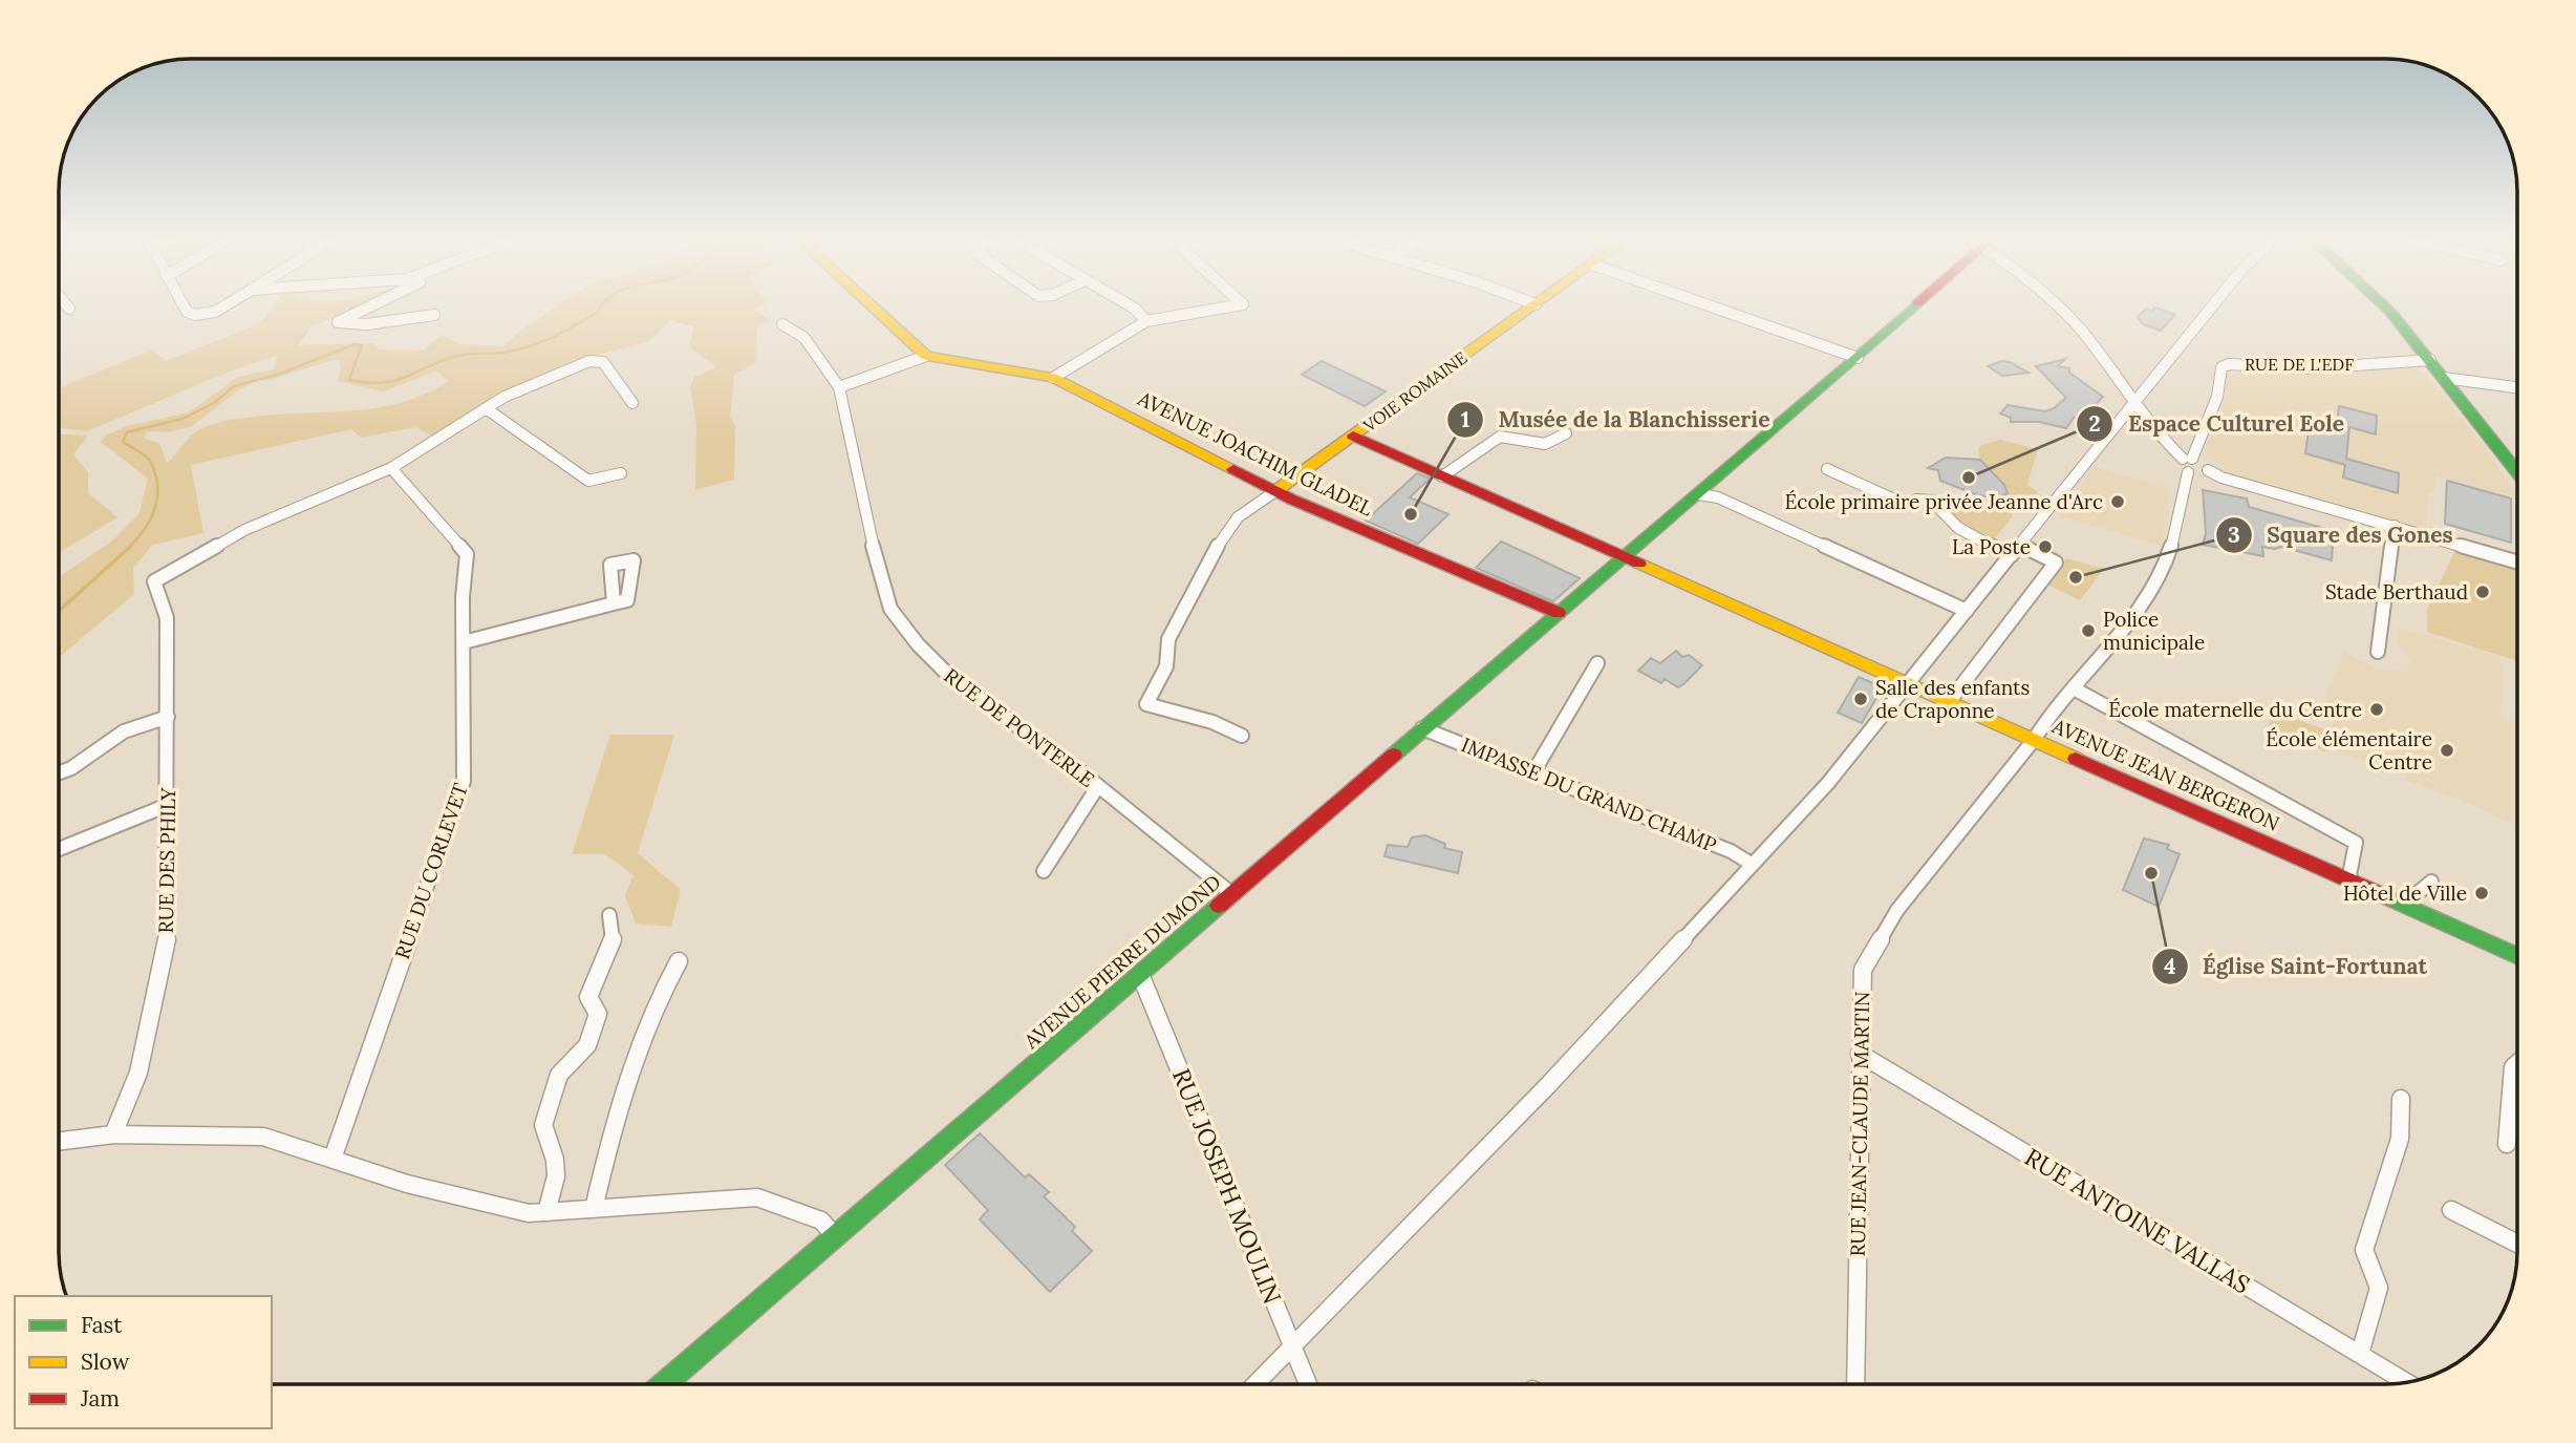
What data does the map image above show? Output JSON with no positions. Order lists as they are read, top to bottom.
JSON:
{
  "streets": {
    "street": [
      "RUE DE L'EDF",
      "VOIE ROMAINE",
      "AVENUE JOACHIM GLADEL",
      "RUE DE PONTERLE",
      "AVENUE JEAN BERGERON",
      "IMPASSE DU GRAND CHAMP",
      "RUE DES PHILY",
      "RUE DU CORLEVET",
      "AVENUE PIERRE DUMOND",
      "RUE JEAN-CLAUDE MARTIN",
      "RUE JOSEPH MOULIN",
      "RUE ANTOINE VALLAS"
    ]
  },
  "crossings": [
    ["VOIE ROMAINE", "AVENUE JOACHIM GLADEL"],
    ["VOIE ROMAINE", "AVENUE JEAN BERGERON"],
    ["AVENUE JOACHIM GLADEL", "AVENUE PIERRE DUMOND"],
    ["RUE DE PONTERLE", "AVENUE PIERRE DUMOND"],
    ["AVENUE JEAN BERGERON", "AVENUE PIERRE DUMOND"],
    ["AVENUE JEAN BERGERON", "RUE JEAN-CLAUDE MARTIN"],
    ["IMPASSE DU GRAND CHAMP", "AVENUE PIERRE DUMOND"],
    ["RUE DES PHILY", "RUE DU CORLEVET"],
    ["AVENUE PIERRE DUMOND", "RUE JOSEPH MOULIN"],
    ["RUE JEAN-CLAUDE MARTIN", "RUE ANTOINE VALLAS"]
  ],
  "places": [
    "Espace Culturel Eole",
    "École primaire privée Jeanne d'Arc",
    "Musée de la Blanchisserie",
    "La Poste",
    "Square des Gones",
    "Stade Berthaud",
    "Police municipale",
    "Salle des enfants de Craponne",
    "École maternelle du Centre",
    "École élémentaire Centre",
    "Église Saint-Fortunat",
    "Hôtel de Ville"
  ],
  "legend": ["Fast", "Slow", "Jam"]
}
